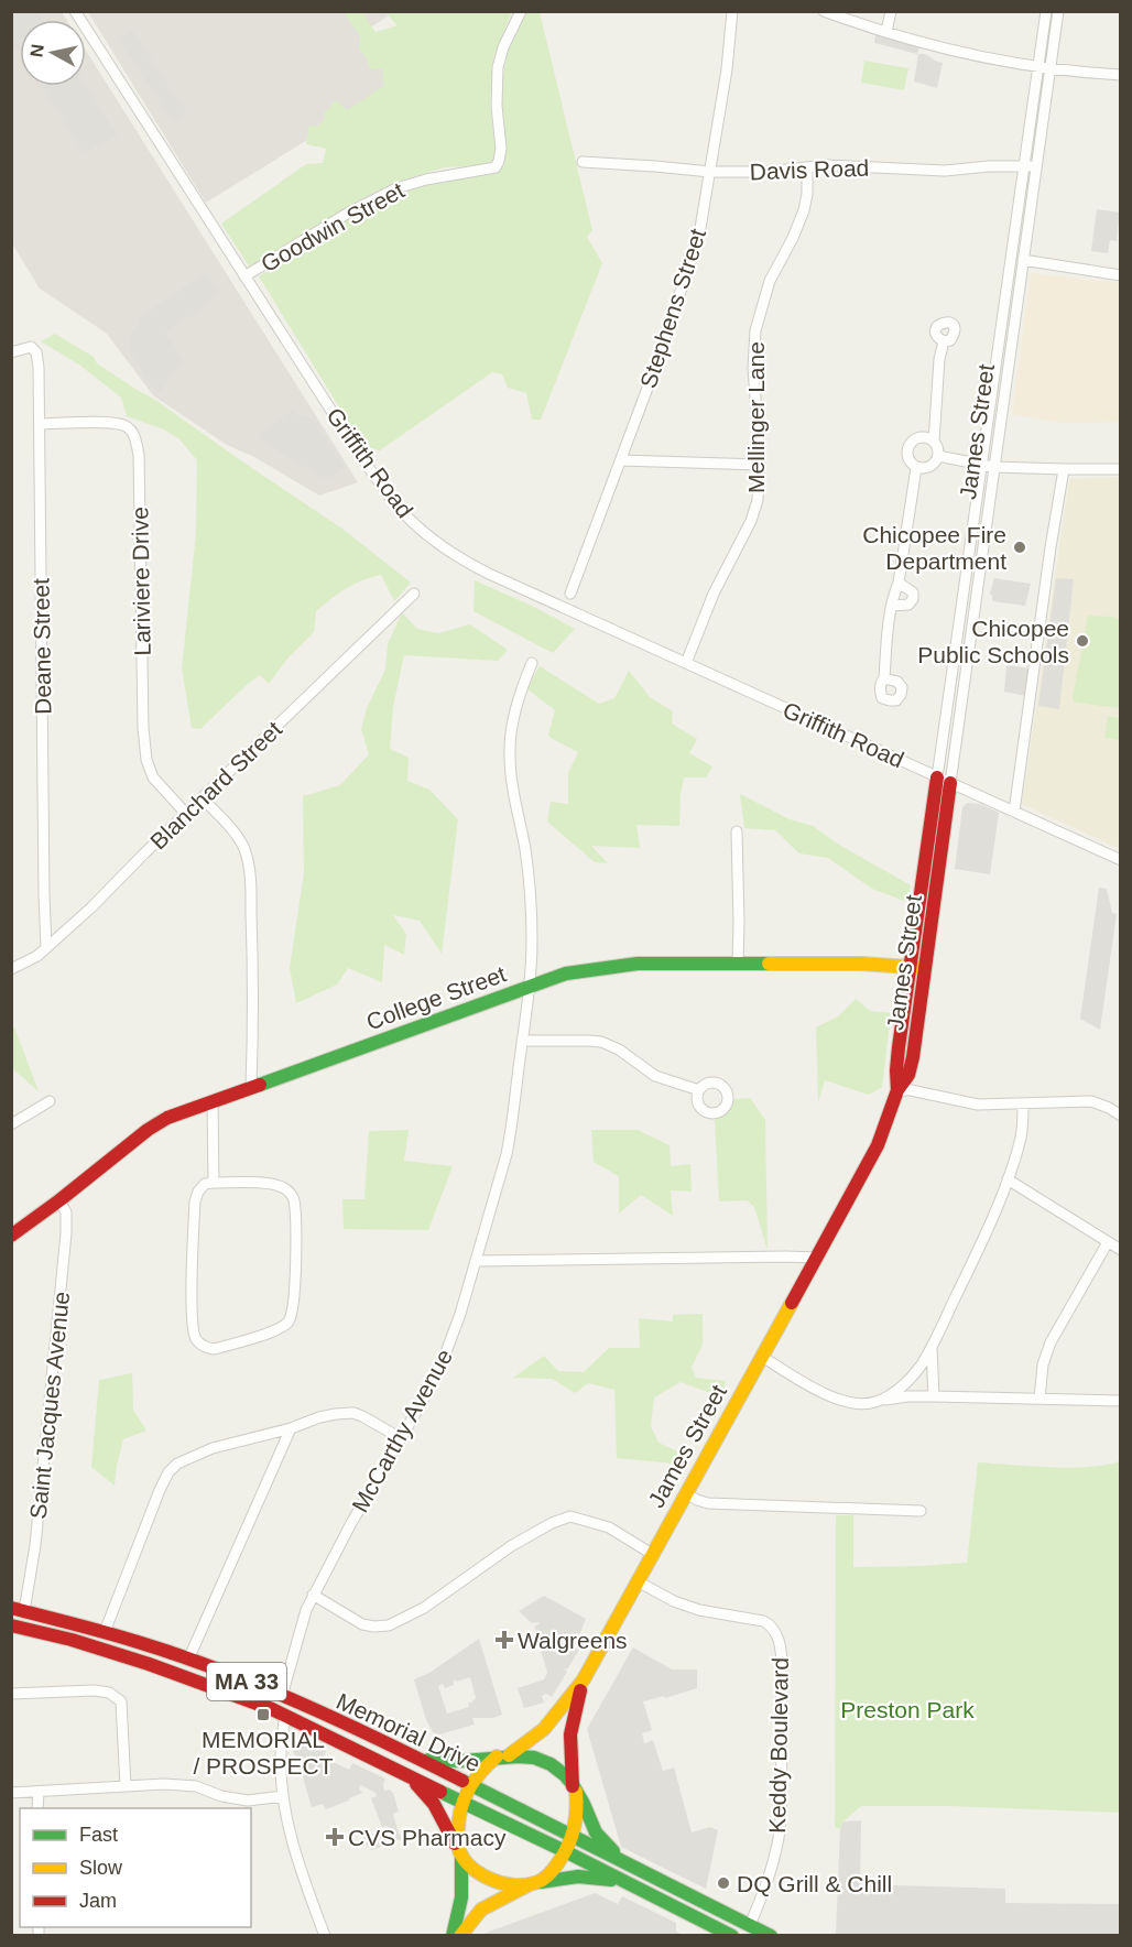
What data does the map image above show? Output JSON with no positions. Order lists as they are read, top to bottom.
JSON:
{
  "streets": {
    "main road": [
      "James Street",
      "College Street",
      "MA 33",
      "Memorial Drive"
    ],
    "street": [
      "Davis Road",
      "Goodwin Street",
      "Stephens Street",
      "Mellinger Lane",
      "Griffith Road",
      "Lariviere Drive",
      "Deane Street",
      "Blanchard Street",
      "Saint Jacques Avenue",
      "McCarthy Avenue",
      "Keddy Boulevard"
    ]
  },
  "crossings": [
    ["Davis Road", "Stephens Street"],
    ["Davis Road", "Mellinger Lane"],
    ["Davis Road", "James Street"],
    ["Goodwin Street", "Griffith Road"],
    ["Mellinger Lane", "Griffith Road"],
    ["James Street", "Griffith Road"],
    ["James Street", "College Street"],
    ["James Street", "Memorial Drive"],
    ["James Street", "Keddy Boulevard"],
    ["Lariviere Drive", "Deane Street"],
    ["Lariviere Drive", "Blanchard Street"],
    ["Deane Street", "Blanchard Street"],
    ["College Street", "Saint Jacques Avenue"],
    ["Saint Jacques Avenue", "Memorial Drive"],
    ["McCarthy Avenue", "Memorial Drive"],
    ["Memorial Drive", "Keddy Boulevard"]
  ],
  "parks": ["Preston Park"],
  "places": {
    "other": ["Chicopee Fire Department", "Chicopee Public Schools", "DQ Grill & Chill"],
    "health": ["Walgreens", "CVS Pharmacy"],
    "transit": ["MEMORIAL / PROSPECT"]
  },
  "legend": ["Fast", "Slow", "Jam"],
  "north": "left"
}
